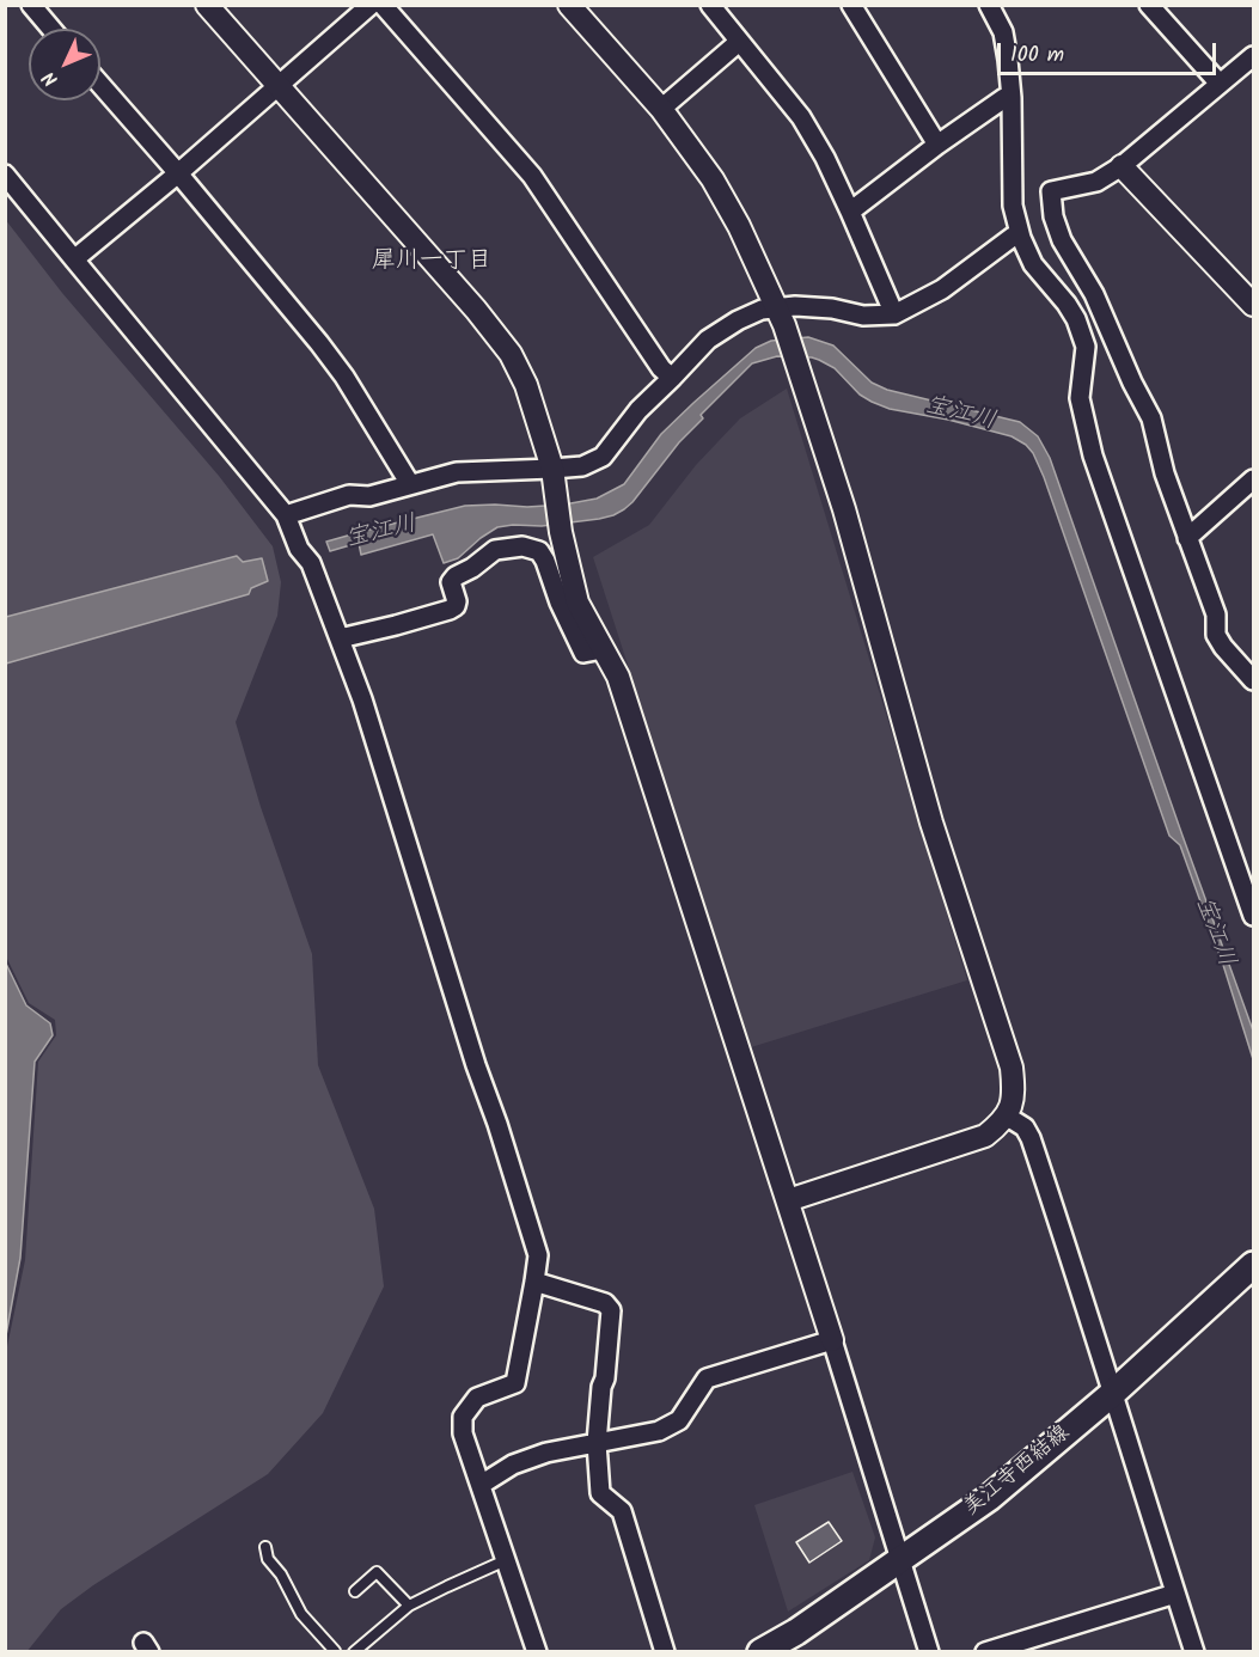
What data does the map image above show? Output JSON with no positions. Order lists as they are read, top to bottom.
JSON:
{
  "streets": {
    "main road": ["美江寺西結線"]
  },
  "districts": ["犀川一丁目"],
  "water": ["宝江川"],
  "scale_bar": "100 m",
  "north": "bottom left"
}
